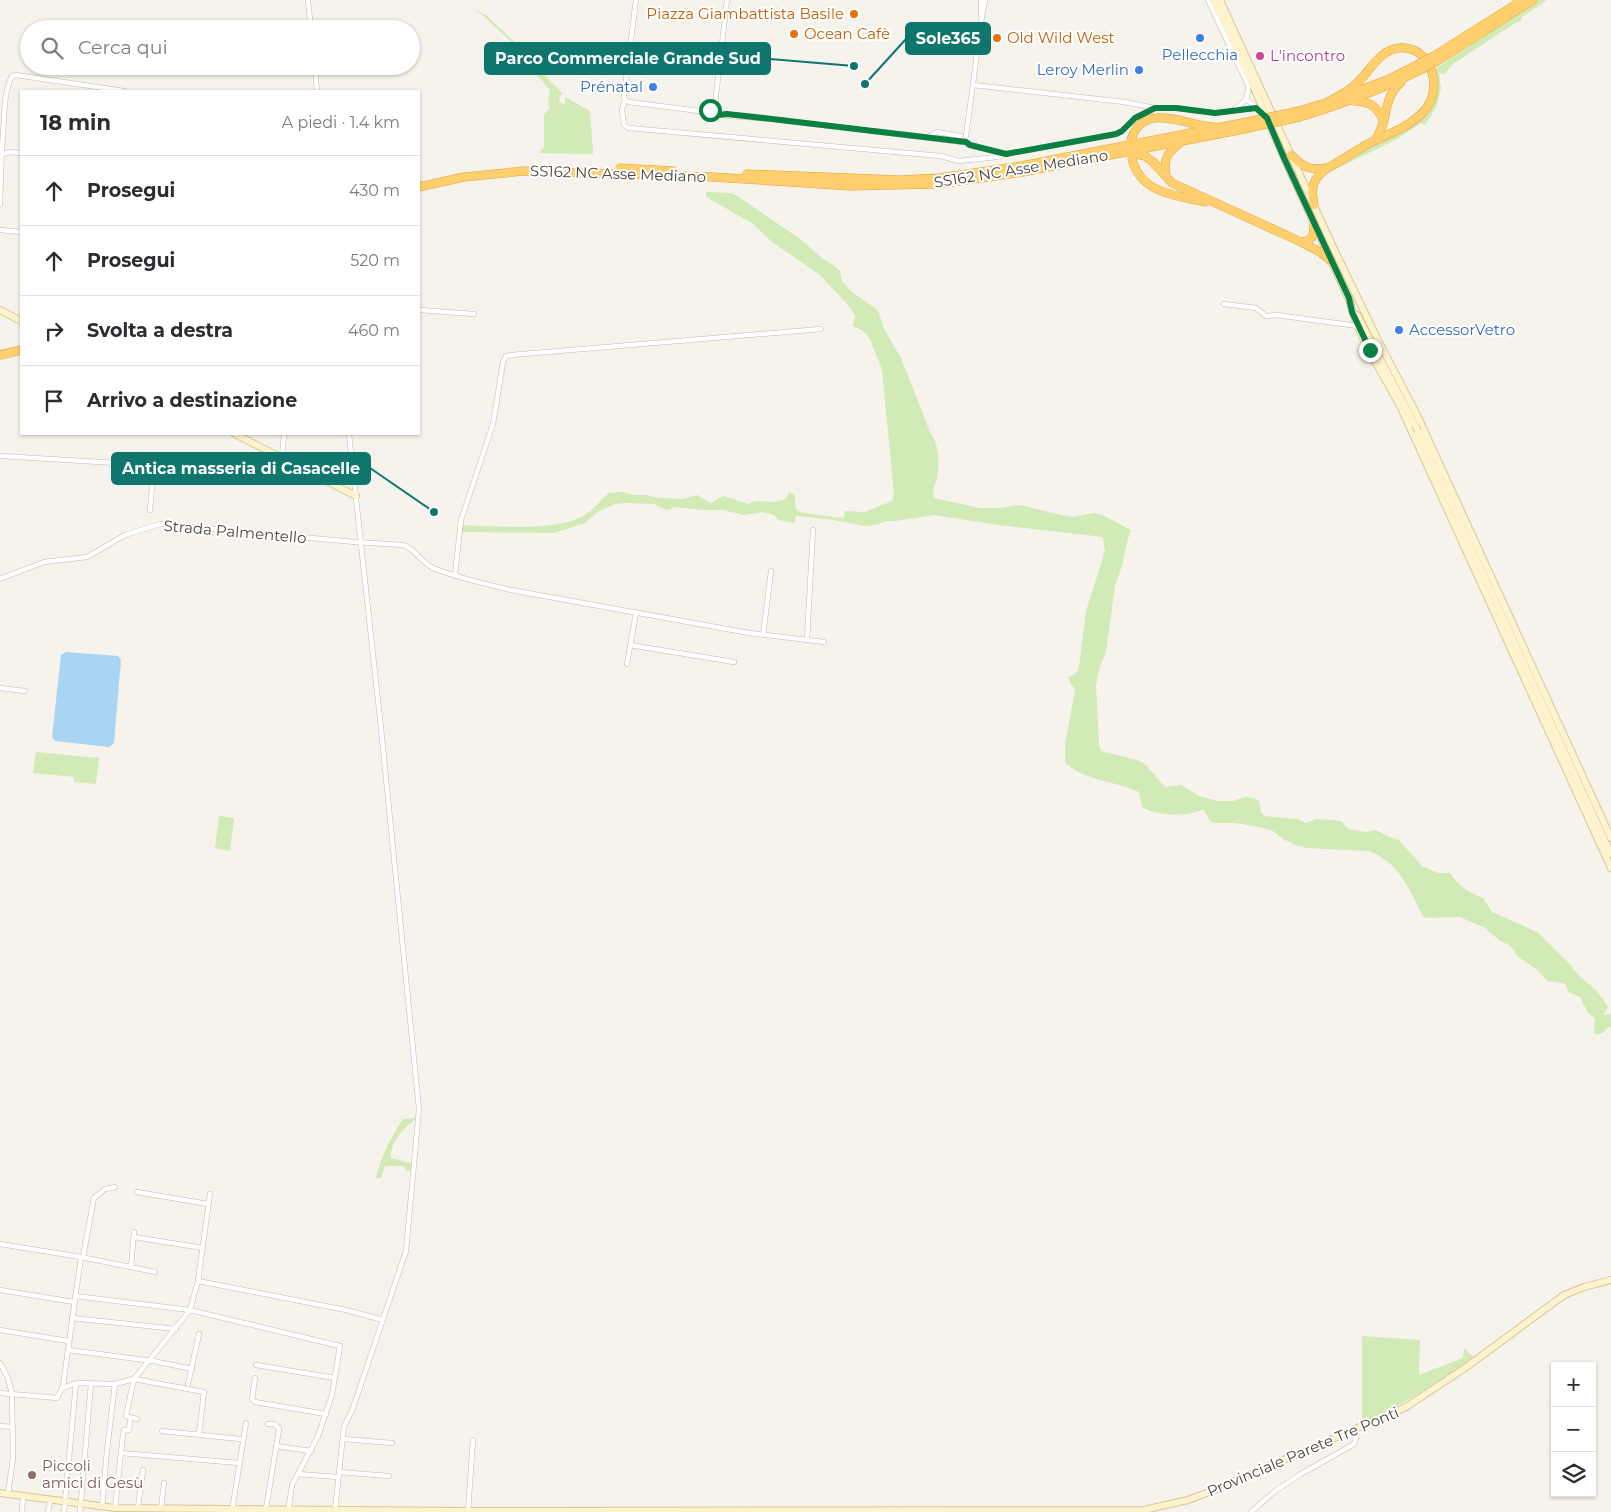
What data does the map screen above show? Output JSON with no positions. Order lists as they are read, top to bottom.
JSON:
{
  "streets": {
    "highway": ["SS162 NC Asse Mediano"],
    "main road": ["Provinciale Parete Tre Ponti"],
    "street": ["Strada Palmentello"]
  },
  "places": [
    "Piazza Giambattista Basile",
    "Ocean Cafè",
    "Old Wild West",
    "Pellecchia",
    "L'incontro",
    "Parco Commerciale Grande Sud",
    "Leroy Merlin",
    "Sole365",
    "Prénatal",
    "AccessorVetro",
    "Antica masseria di Casacelle",
    "Piccoli amici di Gesù"
  ],
  "page": {
    "search": "Cerca qui",
    "heading": ["18 min", "A piedi · 1.4 km"],
    "list": [
      ["Prosegui", "430 m"],
      ["Prosegui", "520 m"],
      ["Svolta a destra", "460 m"],
      "Arrivo a destinazione"
    ],
    "map_buttons": ["+", "−"]
  }
}
